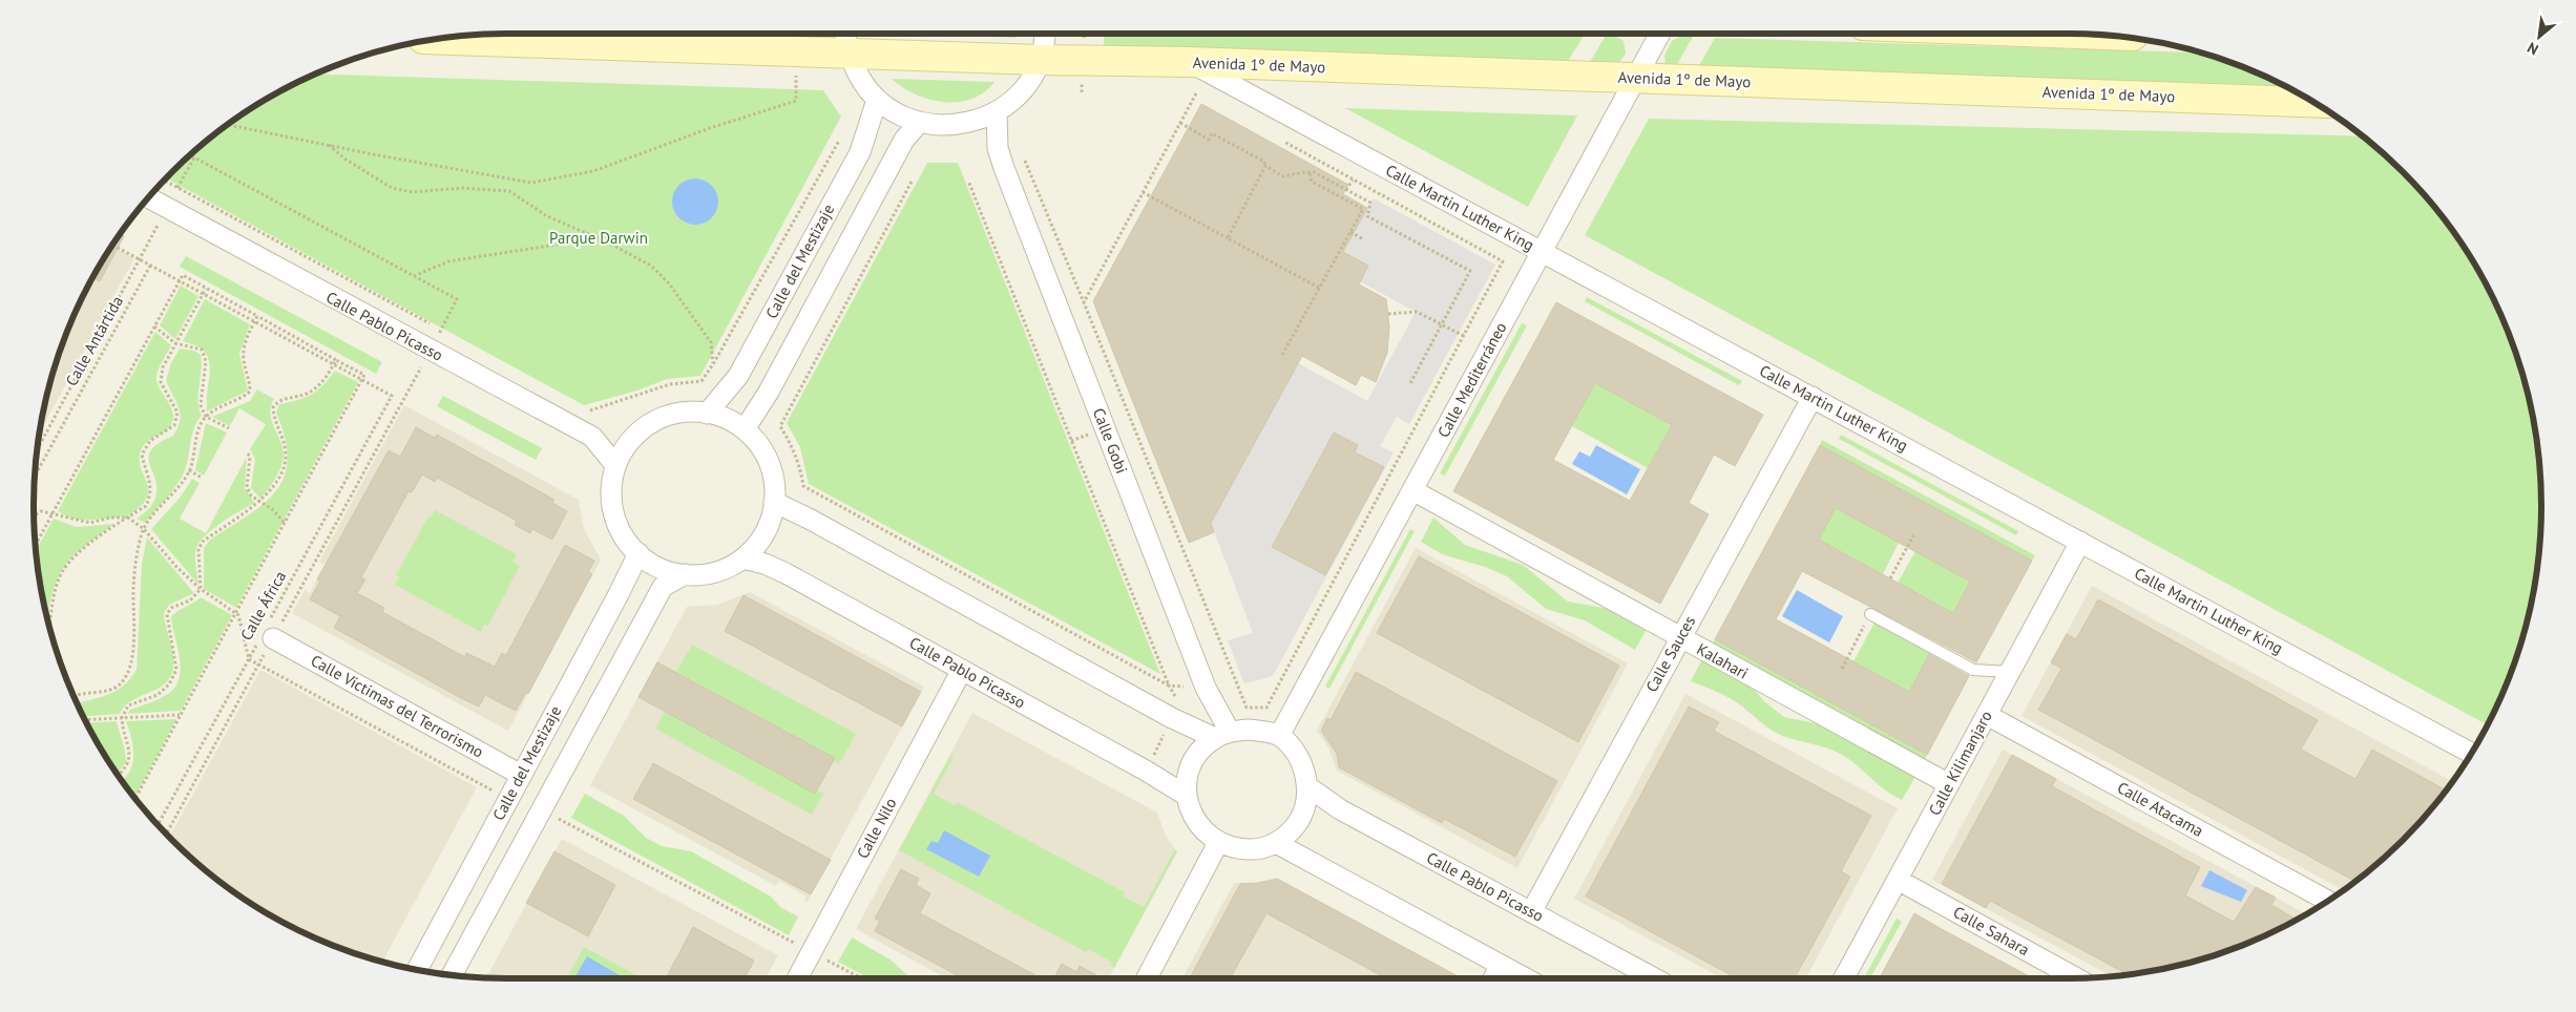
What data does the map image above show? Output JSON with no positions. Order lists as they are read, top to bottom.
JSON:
{
  "streets": {
    "street": [
      "Avenida 1º de Mayo",
      "Calle Martin Luther King",
      "Calle del Mestizaje",
      "Calle Pablo Picasso",
      "Calle Mediterráneo",
      "Calle Gobi",
      "Calle Sauces",
      "Kalahari",
      "Calle Víctimas del Terrorismo",
      "Calle Kilimanjaro",
      "Calle Atacama",
      "Calle Nilo",
      "Calle Sahara"
    ],
    "path": ["Calle Antártida", "Calle África"]
  },
  "crossings": [
    ["Avenida 1º de Mayo", "Calle Martin Luther King"],
    ["Avenida 1º de Mayo", "Calle Mediterráneo"],
    ["Calle Martin Luther King", "Calle Mediterráneo"],
    ["Calle Martin Luther King", "Calle Sauces"],
    ["Calle Martin Luther King", "Calle Kilimanjaro"],
    ["Calle del Mestizaje", "Calle Pablo Picasso"],
    ["Calle del Mestizaje", "Calle Víctimas del Terrorismo"],
    ["Calle Pablo Picasso", "Calle Mediterráneo"],
    ["Calle Pablo Picasso", "Calle Gobi"],
    ["Calle Pablo Picasso", "Calle Sauces"],
    ["Calle Pablo Picasso", "Calle Nilo"],
    ["Calle Mediterráneo", "Calle Gobi"],
    ["Calle Mediterráneo", "Kalahari"],
    ["Calle África", "Calle Víctimas del Terrorismo"],
    ["Calle Sauces", "Kalahari"],
    ["Kalahari", "Calle Kilimanjaro"],
    ["Calle Kilimanjaro", "Calle Atacama"],
    ["Calle Kilimanjaro", "Calle Sahara"]
  ],
  "parks": ["Parque Darwin"],
  "north": "bottom left"
}
